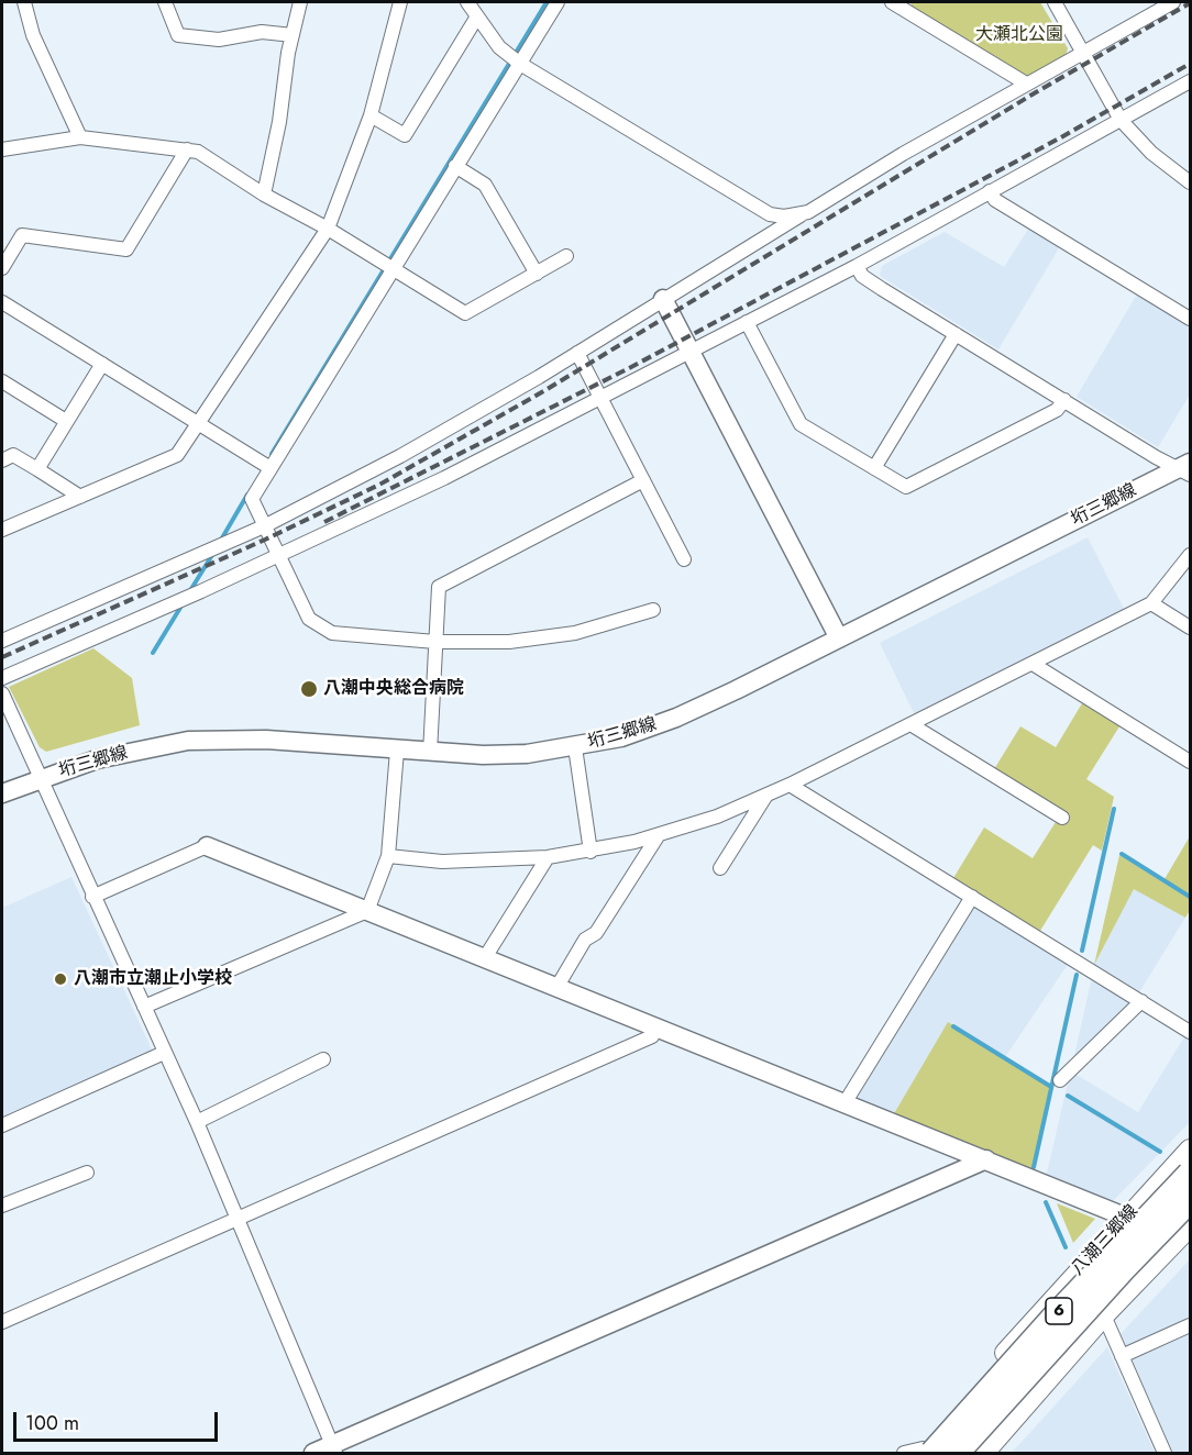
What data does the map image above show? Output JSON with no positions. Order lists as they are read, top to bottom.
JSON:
{
  "streets": {
    "highway": ["6"],
    "main road": ["八潮三郷線"],
    "street": ["垳三郷線"]
  },
  "crossings": [
    ["八潮三郷線", "6"]
  ],
  "parks": ["大瀬北公園"],
  "places": ["八潮中央総合病院", "八潮市立潮止小学校"],
  "scale_bar": "100 m"
}
